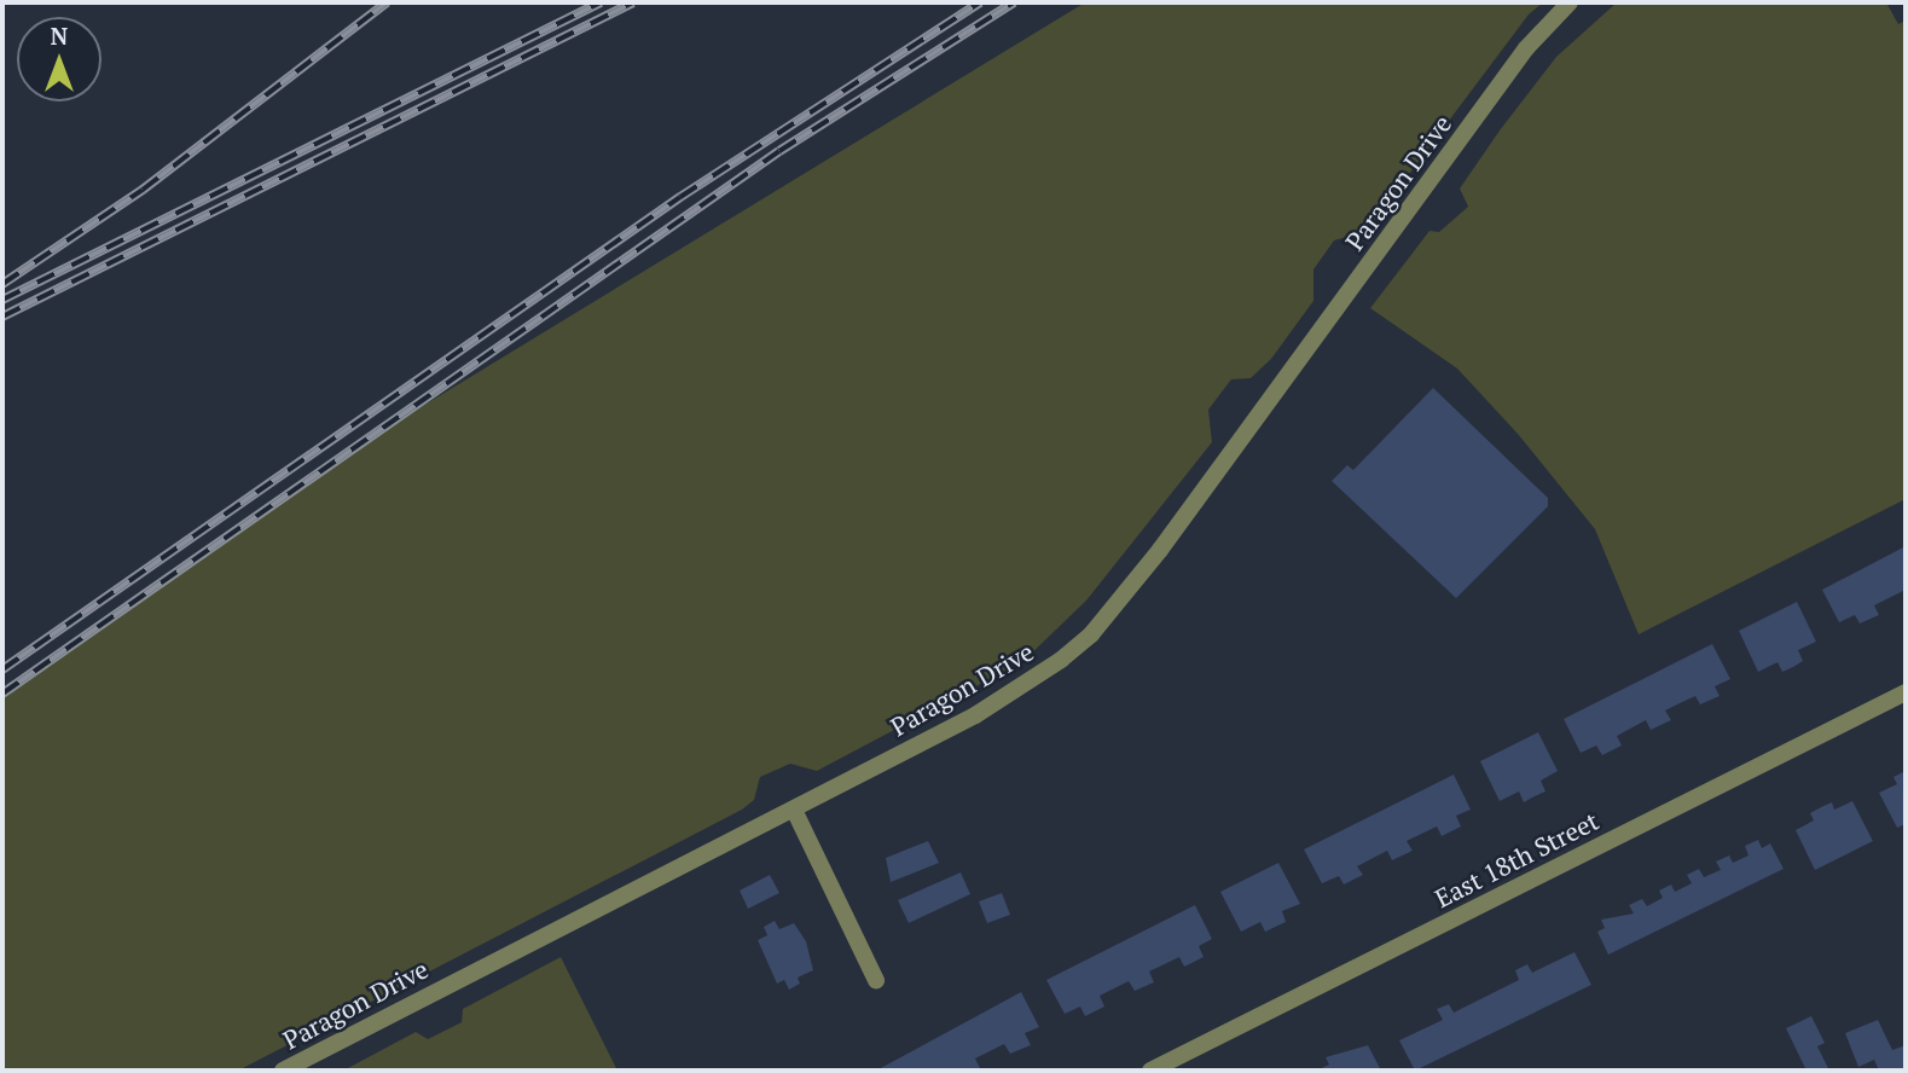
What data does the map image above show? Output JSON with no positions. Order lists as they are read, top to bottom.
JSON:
{
  "streets": {
    "street": ["Paragon Drive", "East 18th Street"]
  },
  "north": "top"
}
